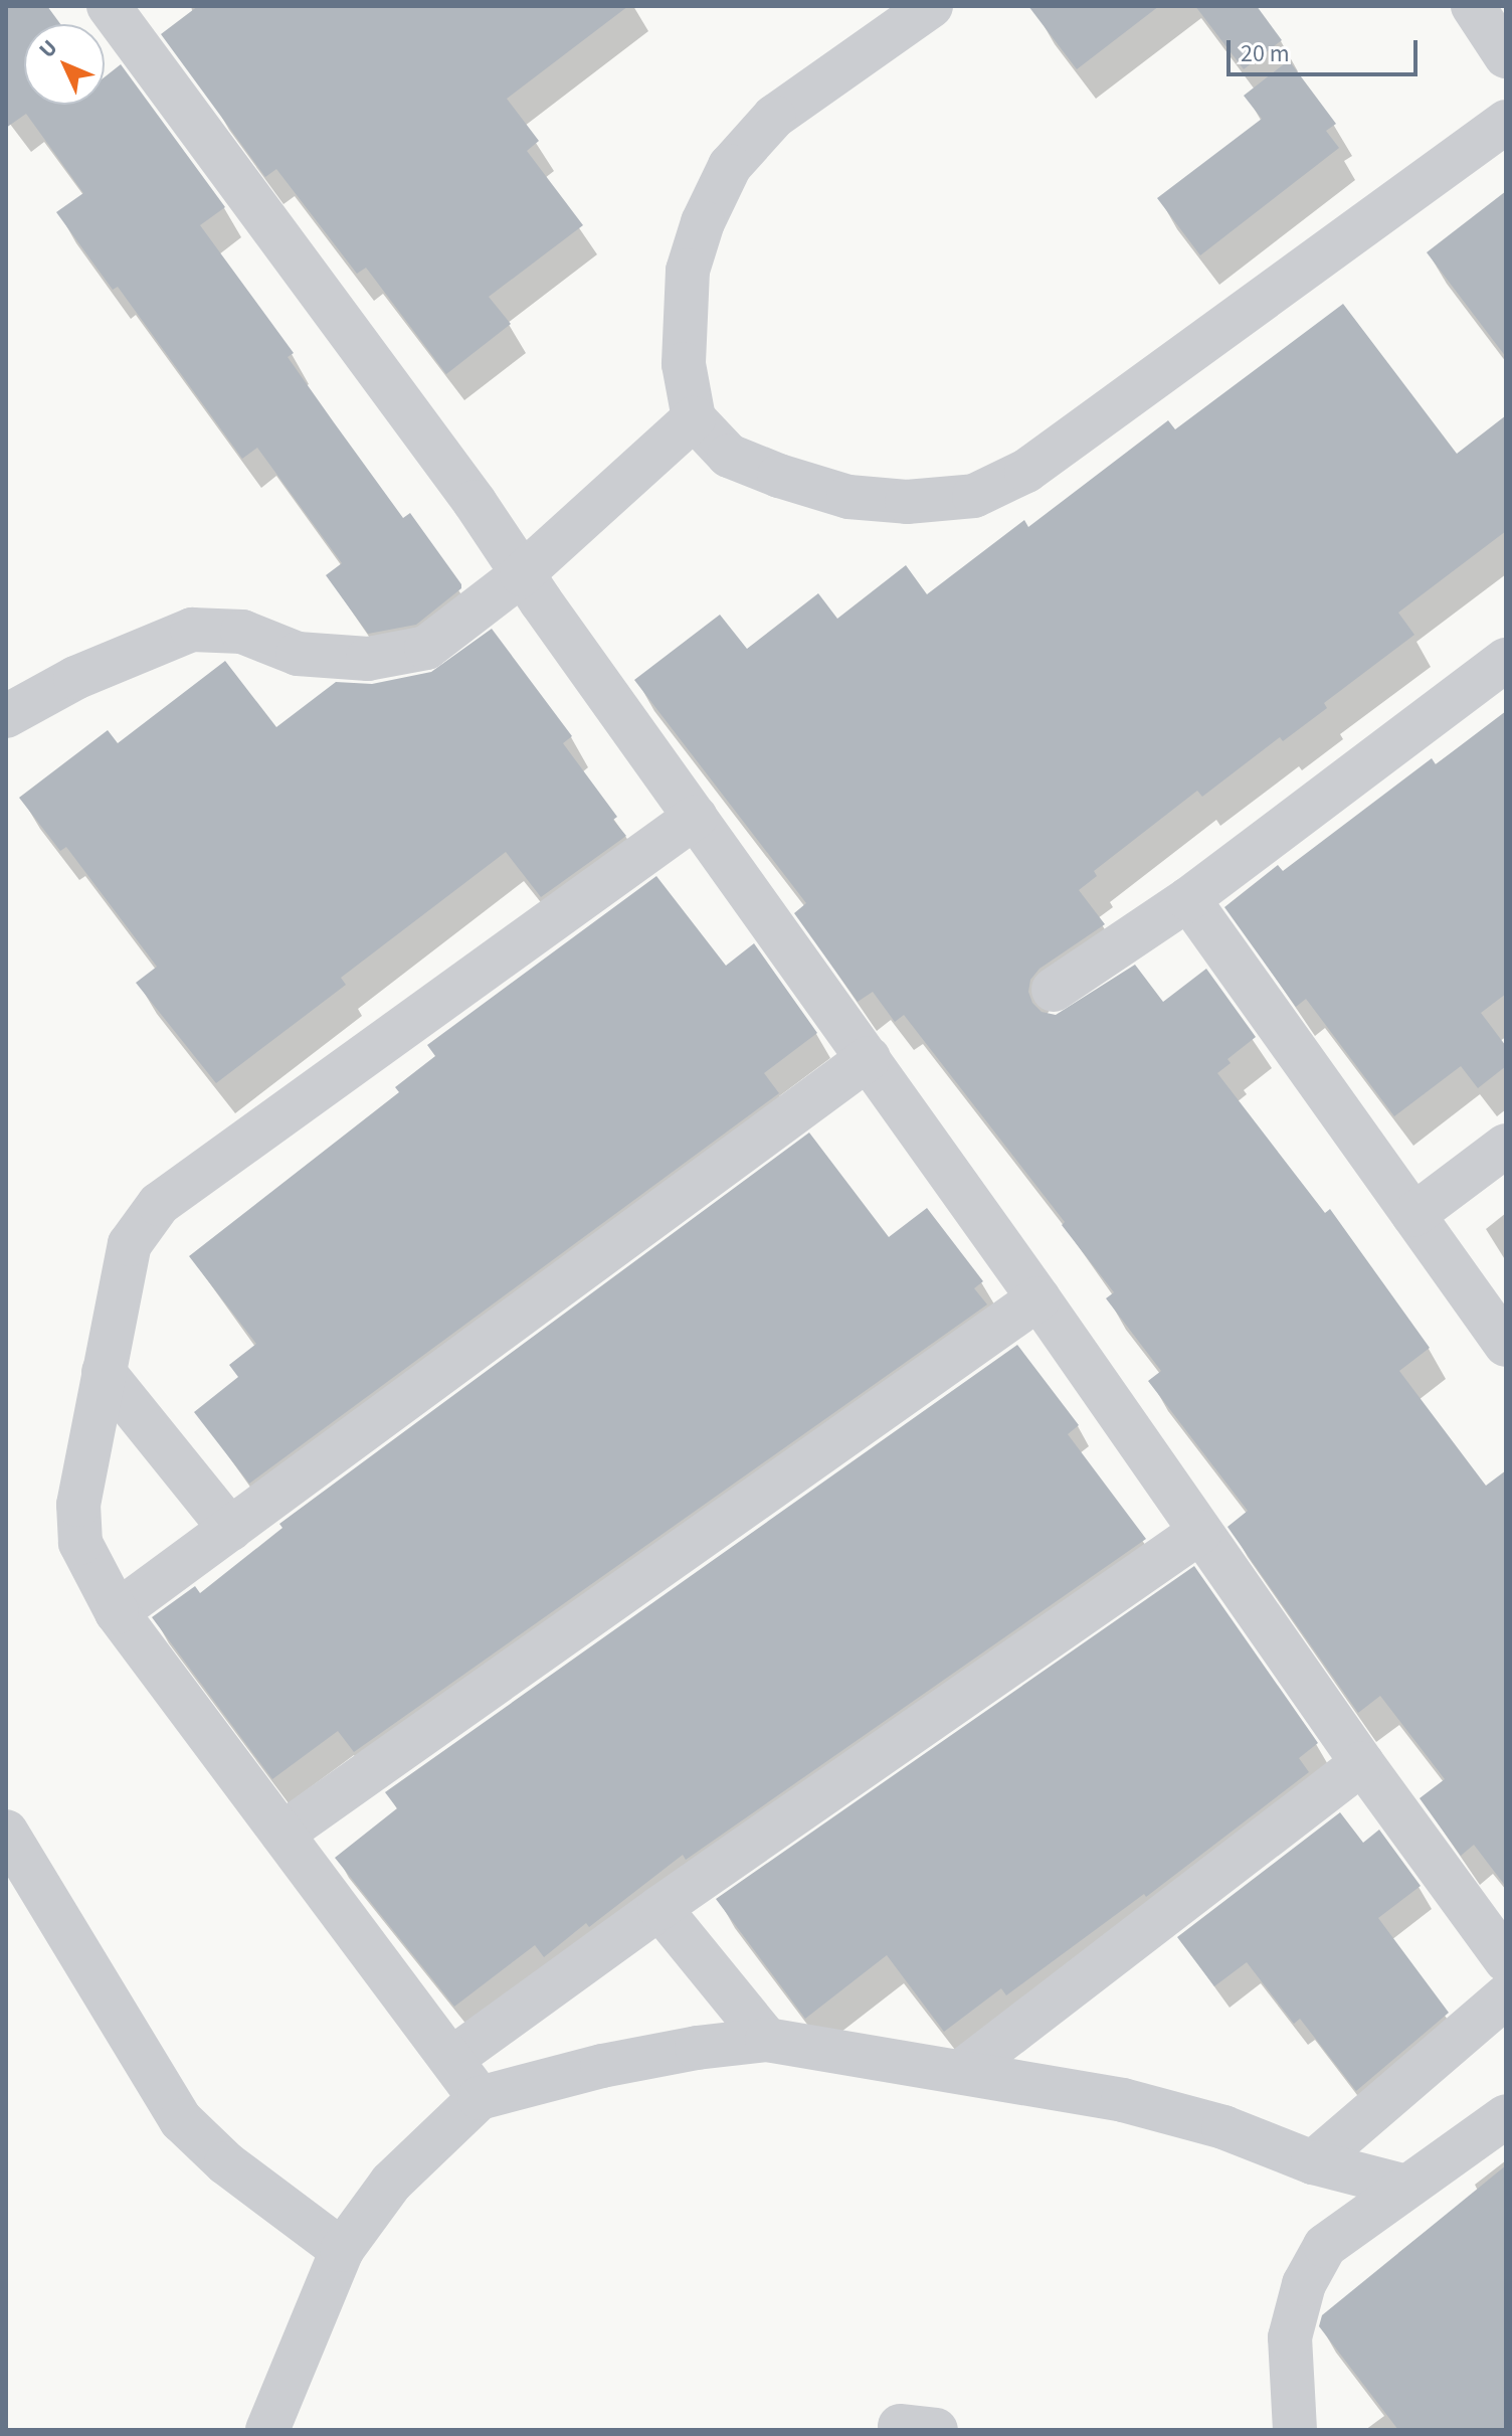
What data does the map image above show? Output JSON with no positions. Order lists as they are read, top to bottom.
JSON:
{
  "scale_bar": "20 m",
  "north": "top left"
}
